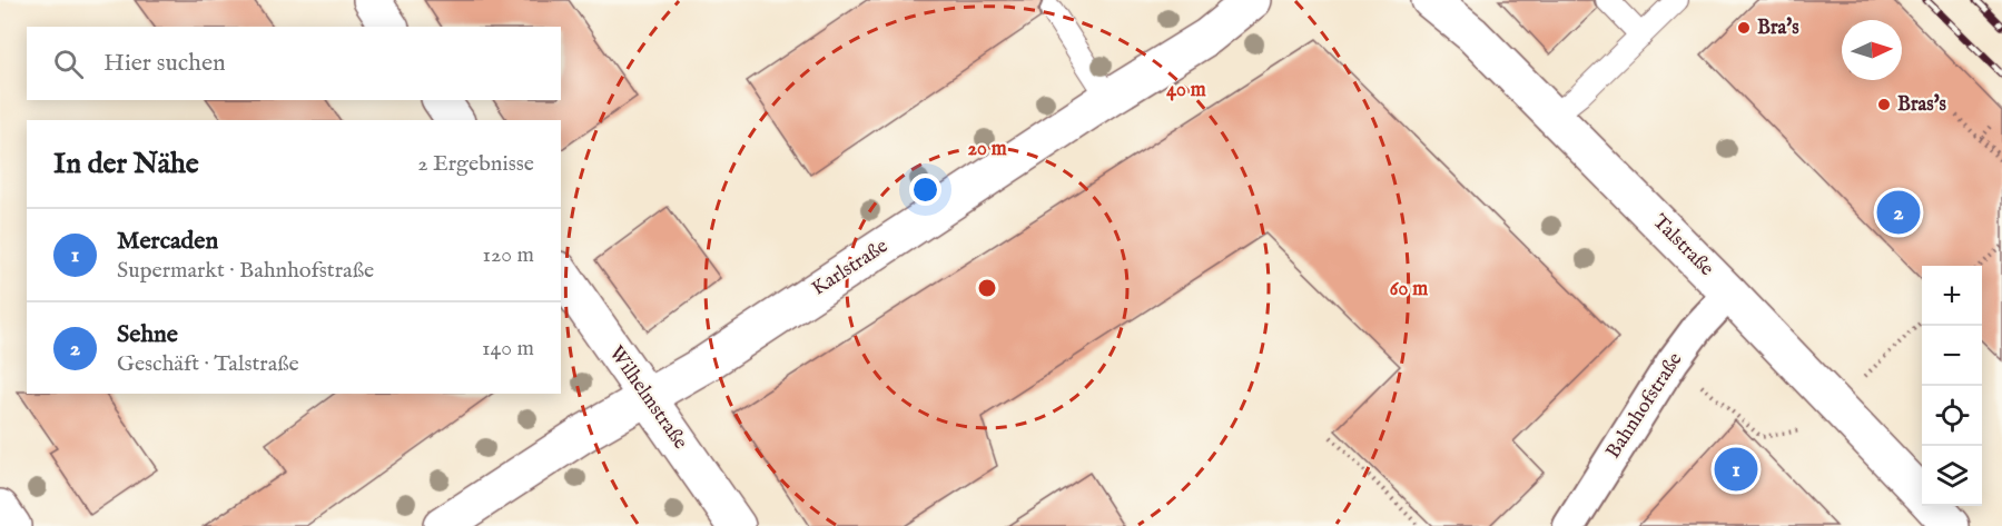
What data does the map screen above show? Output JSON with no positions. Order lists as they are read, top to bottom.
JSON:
{
  "streets": {
    "street": [
      "Talstraße",
      "Karlstraße",
      "Wilhelmstraße",
      "Bahnhofstraße"
    ]
  },
  "crossings": [
    ["Talstraße", "Bahnhofstraße"],
    ["Karlstraße", "Wilhelmstraße"]
  ],
  "places": ["Bra's", "Bras's"],
  "north": "right",
  "page": {
    "search": "Hier suchen",
    "heading": ["In der Nähe", "2 Ergebnisse"],
    "pins": ["2", "1"],
    "list": [
      {
        "mark": "1",
        "name": "Mercaden",
        "note": "Supermarkt · Bahnhofstraße",
        "value": "120 m"
      },
      {
        "mark": "2",
        "name": "Sehne",
        "note": "Geschäft · Talstraße",
        "value": "140 m"
      }
    ],
    "map_buttons": ["+", "−"]
  },
  "rings": ["40 m", "20 m", "60 m"]
}
